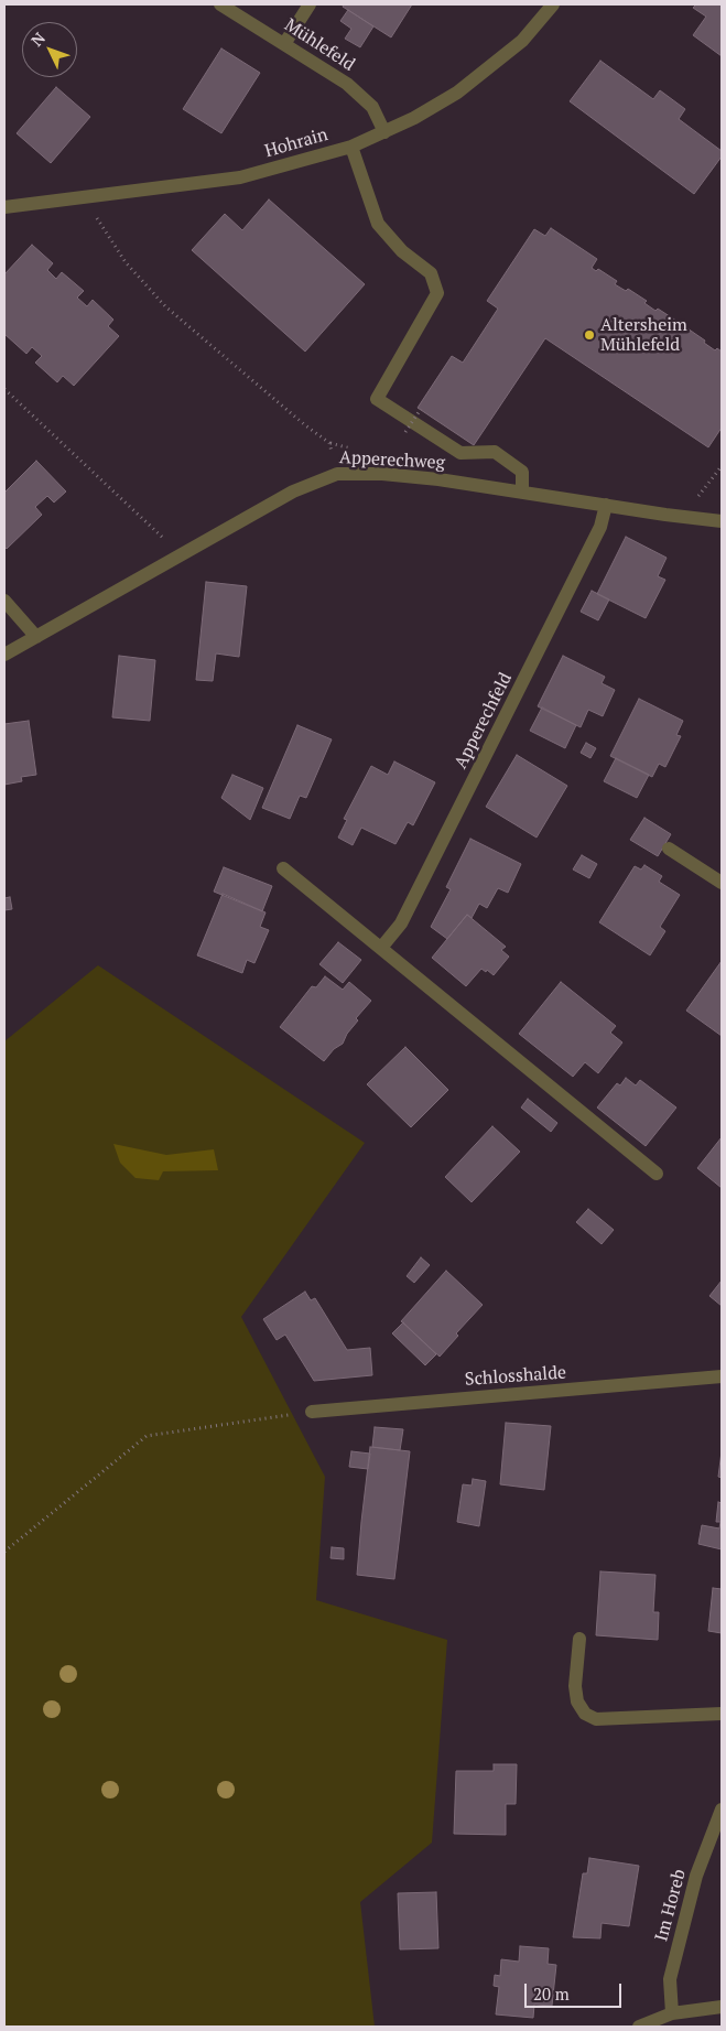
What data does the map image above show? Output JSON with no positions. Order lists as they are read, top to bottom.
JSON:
{
  "streets": {
    "street": [
      "Mühlefeld",
      "Hohrain",
      "Apperechweg",
      "Apperechfeld",
      "Schlosshalde",
      "Im Horeb"
    ]
  },
  "crossings": [
    ["Mühlefeld", "Hohrain"],
    ["Apperechweg", "Apperechfeld"]
  ],
  "places": ["Altersheim Mühlefeld"],
  "scale_bar": "20 m",
  "north": "top left"
}
